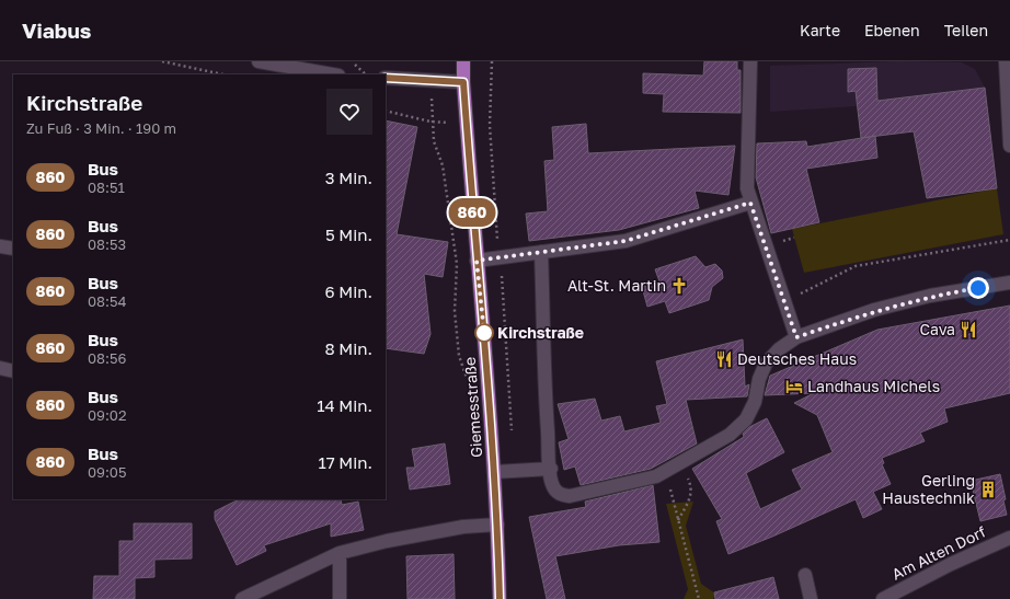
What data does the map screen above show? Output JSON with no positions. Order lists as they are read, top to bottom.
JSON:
{
  "streets": {
    "main road": ["Giemesstraße"],
    "street": ["Am Alten Dorf"]
  },
  "places": {
    "church": ["Alt-St. Martin"],
    "restaurant": ["Cava", "Deutsches Haus"],
    "other": ["Kirchstraße"],
    "hotel": ["Landhaus Michels"],
    "building": ["Gerling Haustechnik"]
  },
  "lines": ["bus line 860"],
  "page": {
    "header": "Viabus",
    "nav": ["Karte", "Ebenen", "Teilen"],
    "on_map": "860",
    "heading": ["Kirchstraße", "Zu Fuß · 3 Min. · 190 m"],
    "list": [
      {
        "mark": "860",
        "name": "Bus",
        "note": "08:51",
        "value": "3 Min."
      },
      {
        "mark": "860",
        "name": "Bus",
        "note": "08:53",
        "value": "5 Min."
      },
      {
        "mark": "860",
        "name": "Bus",
        "note": "08:54",
        "value": "6 Min."
      },
      {
        "mark": "860",
        "name": "Bus",
        "note": "08:56",
        "value": "8 Min."
      },
      {
        "mark": "860",
        "name": "Bus",
        "note": "09:02",
        "value": "14 Min."
      },
      {
        "mark": "860",
        "name": "Bus",
        "note": "09:05",
        "value": "17 Min."
      }
    ]
  }
}
